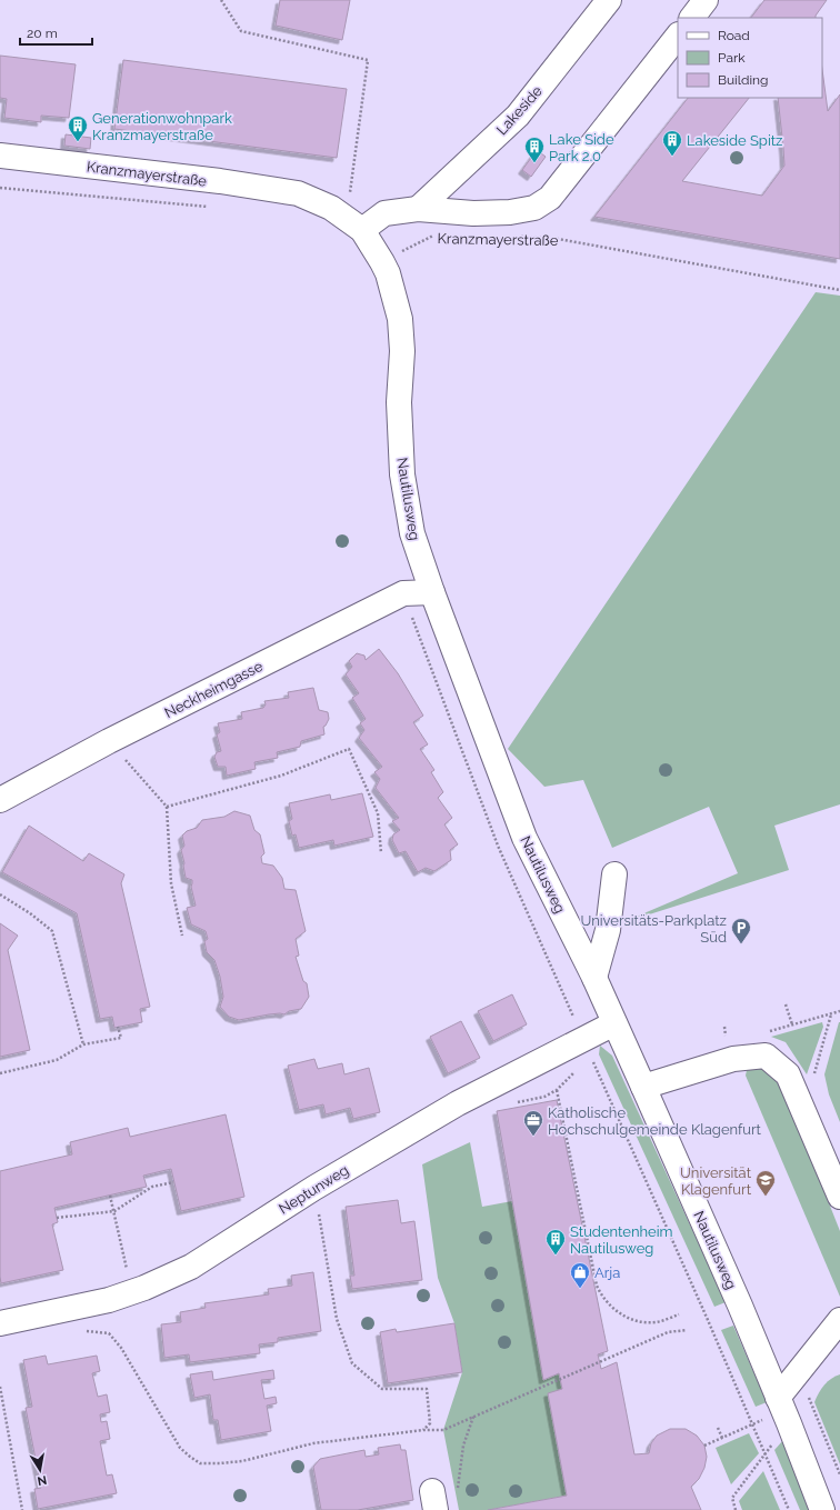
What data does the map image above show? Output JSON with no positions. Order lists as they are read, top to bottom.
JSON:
{
  "streets": {
    "street": [
      "Lakeside",
      "Kranzmayerstraße",
      "Nautilusweg",
      "Neckheimgasse",
      "Neptunweg"
    ]
  },
  "crossings": [
    ["Kranzmayerstraße", "Nautilusweg"],
    ["Nautilusweg", "Neckheimgasse"],
    ["Nautilusweg", "Neptunweg"]
  ],
  "places": {
    "building": [
      "Generationwohnpark Kranzmayerstraße",
      "Lakeside Spitz",
      "Lake Side Park 2.0",
      "Studentenheim Nautilusweg"
    ],
    "parking": ["Universitäts-Parkplatz Süd"],
    "office": ["Katholische Hochschulgemeinde Klagenfurt"],
    "school or university": ["Universität Klagenfurt"],
    "shop": ["Arja"]
  },
  "legend": ["Road", "Park", "Building"],
  "scale_bar": "20 m",
  "north": "bottom"
}
